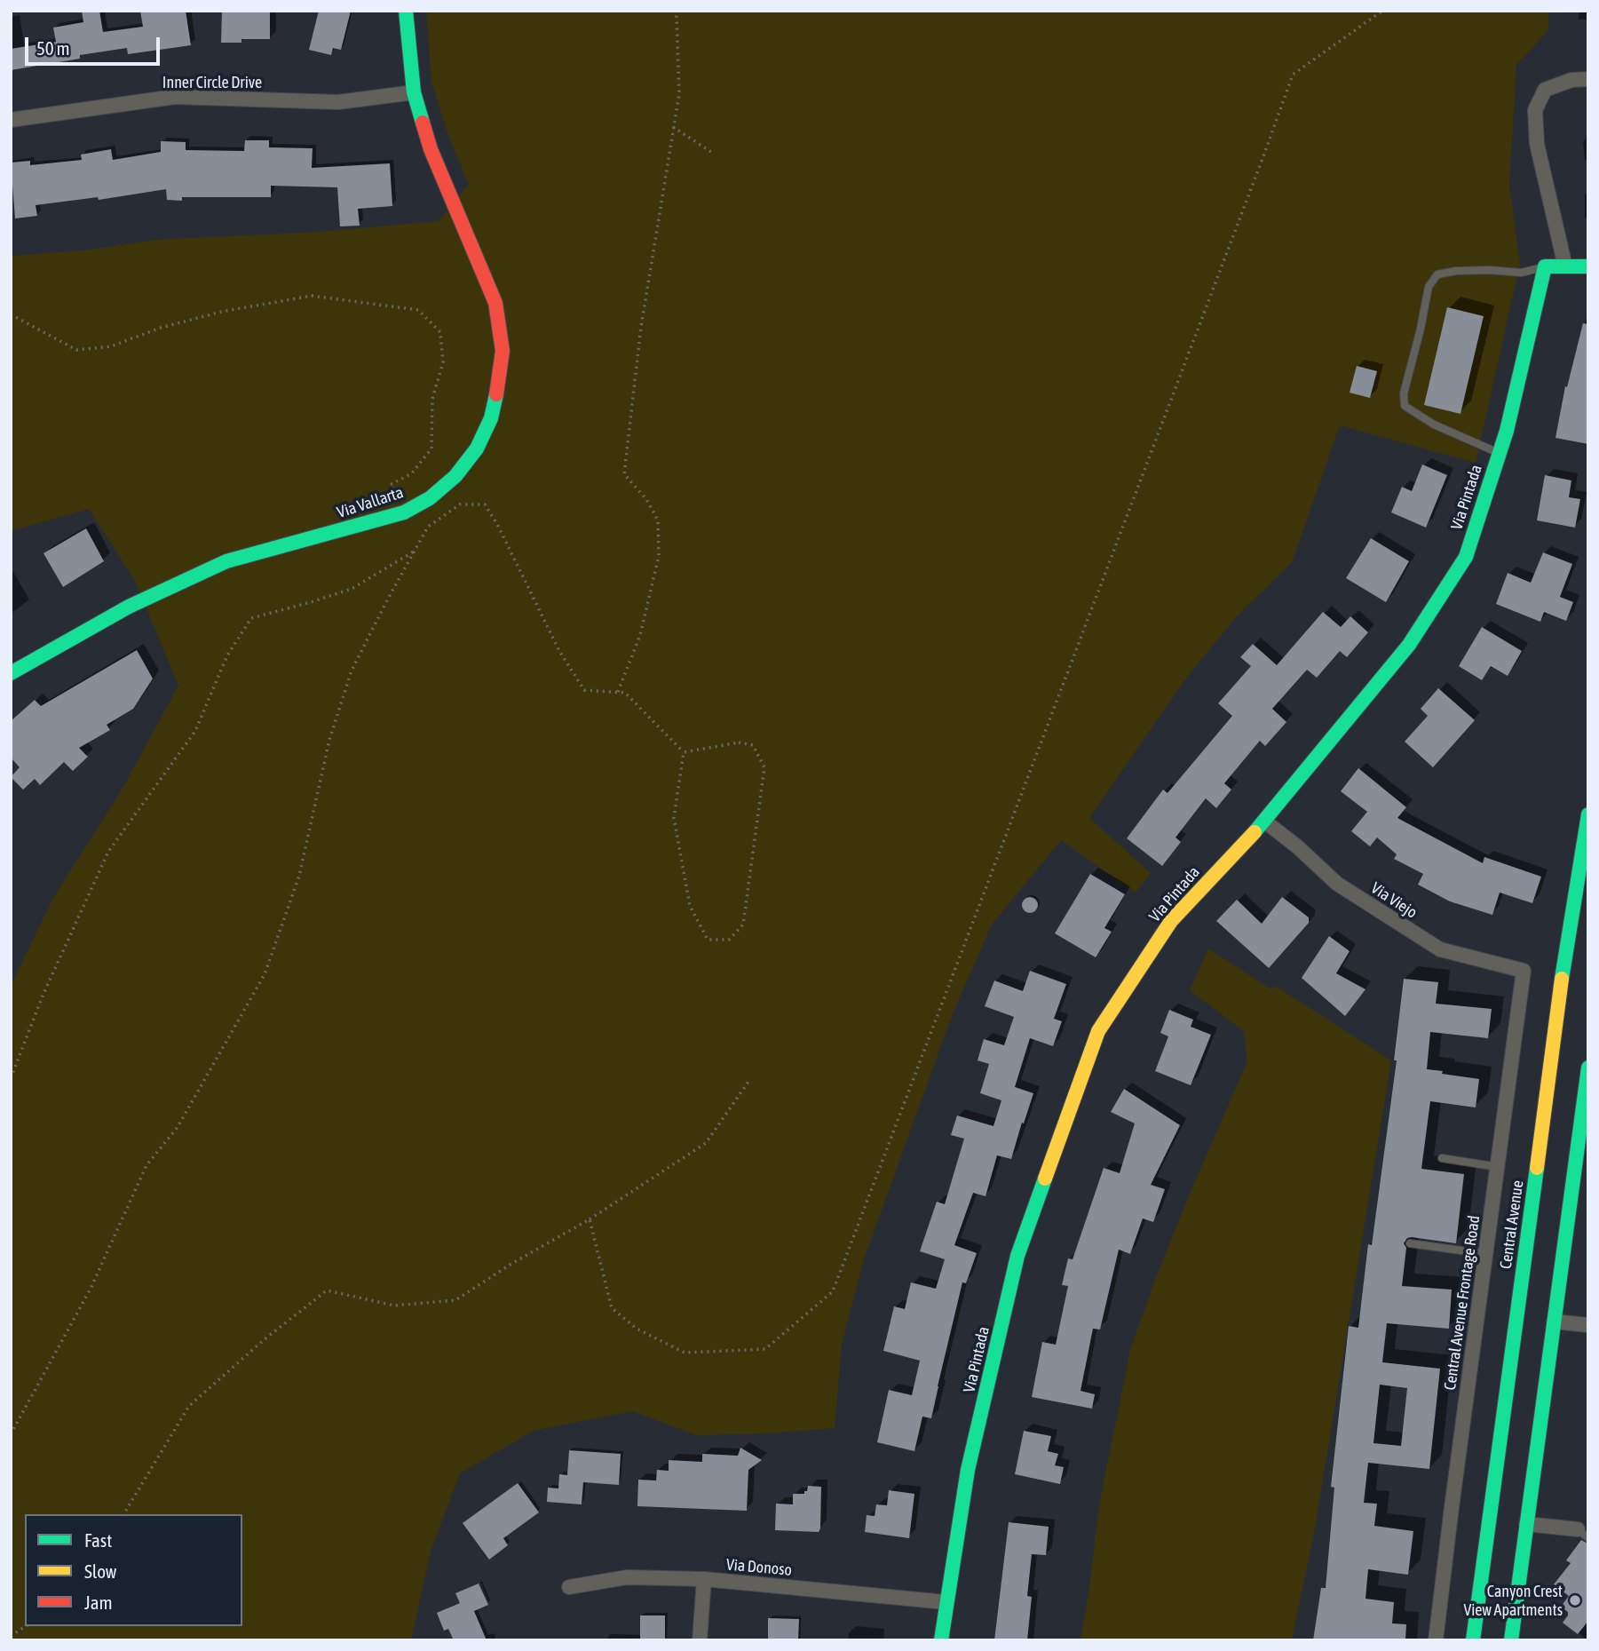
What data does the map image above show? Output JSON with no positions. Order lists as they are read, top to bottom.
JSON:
{
  "streets": {
    "street": [
      "Inner Circle Drive",
      "Via Pintada",
      "Via Vallarta",
      "Via Viejo",
      "Central Avenue",
      "Central Avenue Frontage Road",
      "Via Donoso"
    ]
  },
  "crossings": [
    ["Inner Circle Drive", "Via Vallarta"],
    ["Via Pintada", "Via Viejo"],
    ["Via Pintada", "Via Donoso"],
    ["Via Viejo", "Central Avenue Frontage Road"]
  ],
  "places": ["Canyon Crest View Apartments"],
  "legend": ["Fast", "Slow", "Jam"],
  "scale_bar": "50 m"
}
